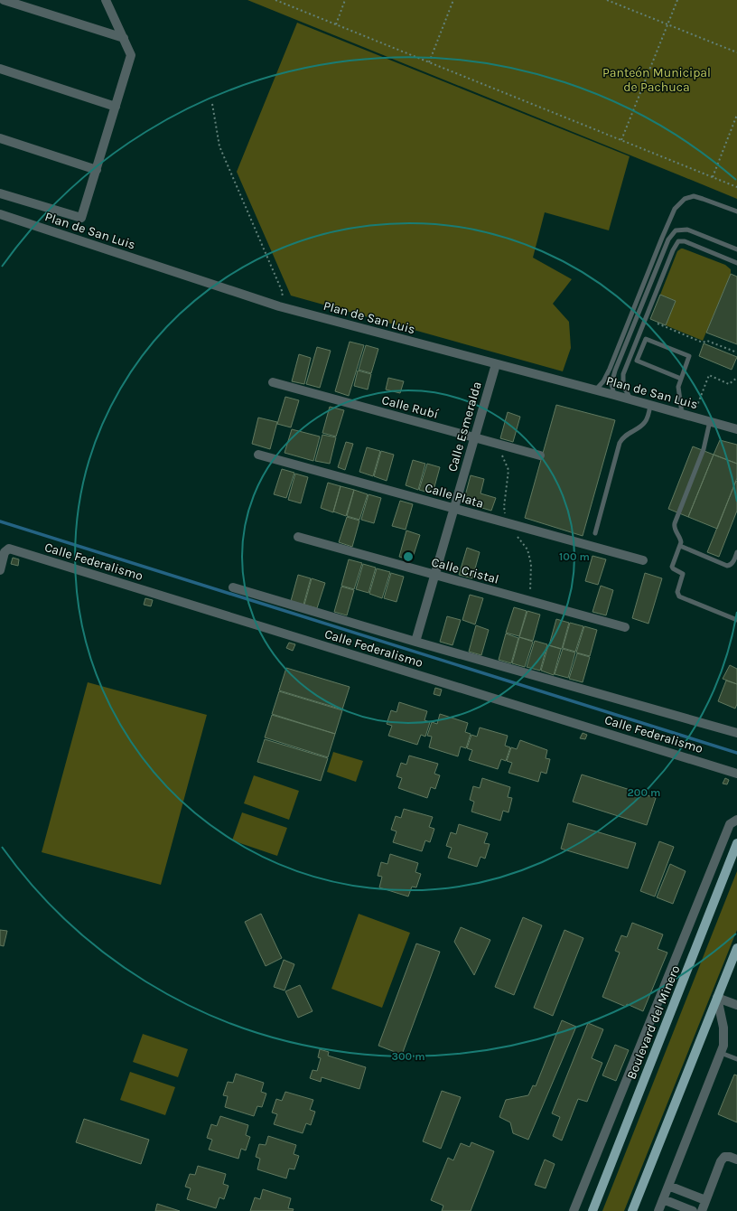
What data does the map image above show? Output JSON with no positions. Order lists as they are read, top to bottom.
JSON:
{
  "streets": {
    "main road": ["Boulevard del Minero"],
    "street": [
      "Plan de San Luis",
      "Calle Rubí",
      "Calle Esmeralda",
      "Calle Plata",
      "Calle Federalismo",
      "Calle Cristal"
    ]
  },
  "crossings": [
    ["Plan de San Luis", "Calle Esmeralda"],
    ["Calle Rubí", "Calle Esmeralda"],
    ["Calle Esmeralda", "Calle Plata"],
    ["Calle Esmeralda", "Calle Federalismo"],
    ["Calle Esmeralda", "Calle Cristal"]
  ],
  "parks": ["Panteón Municipal de Pachuca"],
  "rings": ["100 m", "200 m", "300 m"]
}
